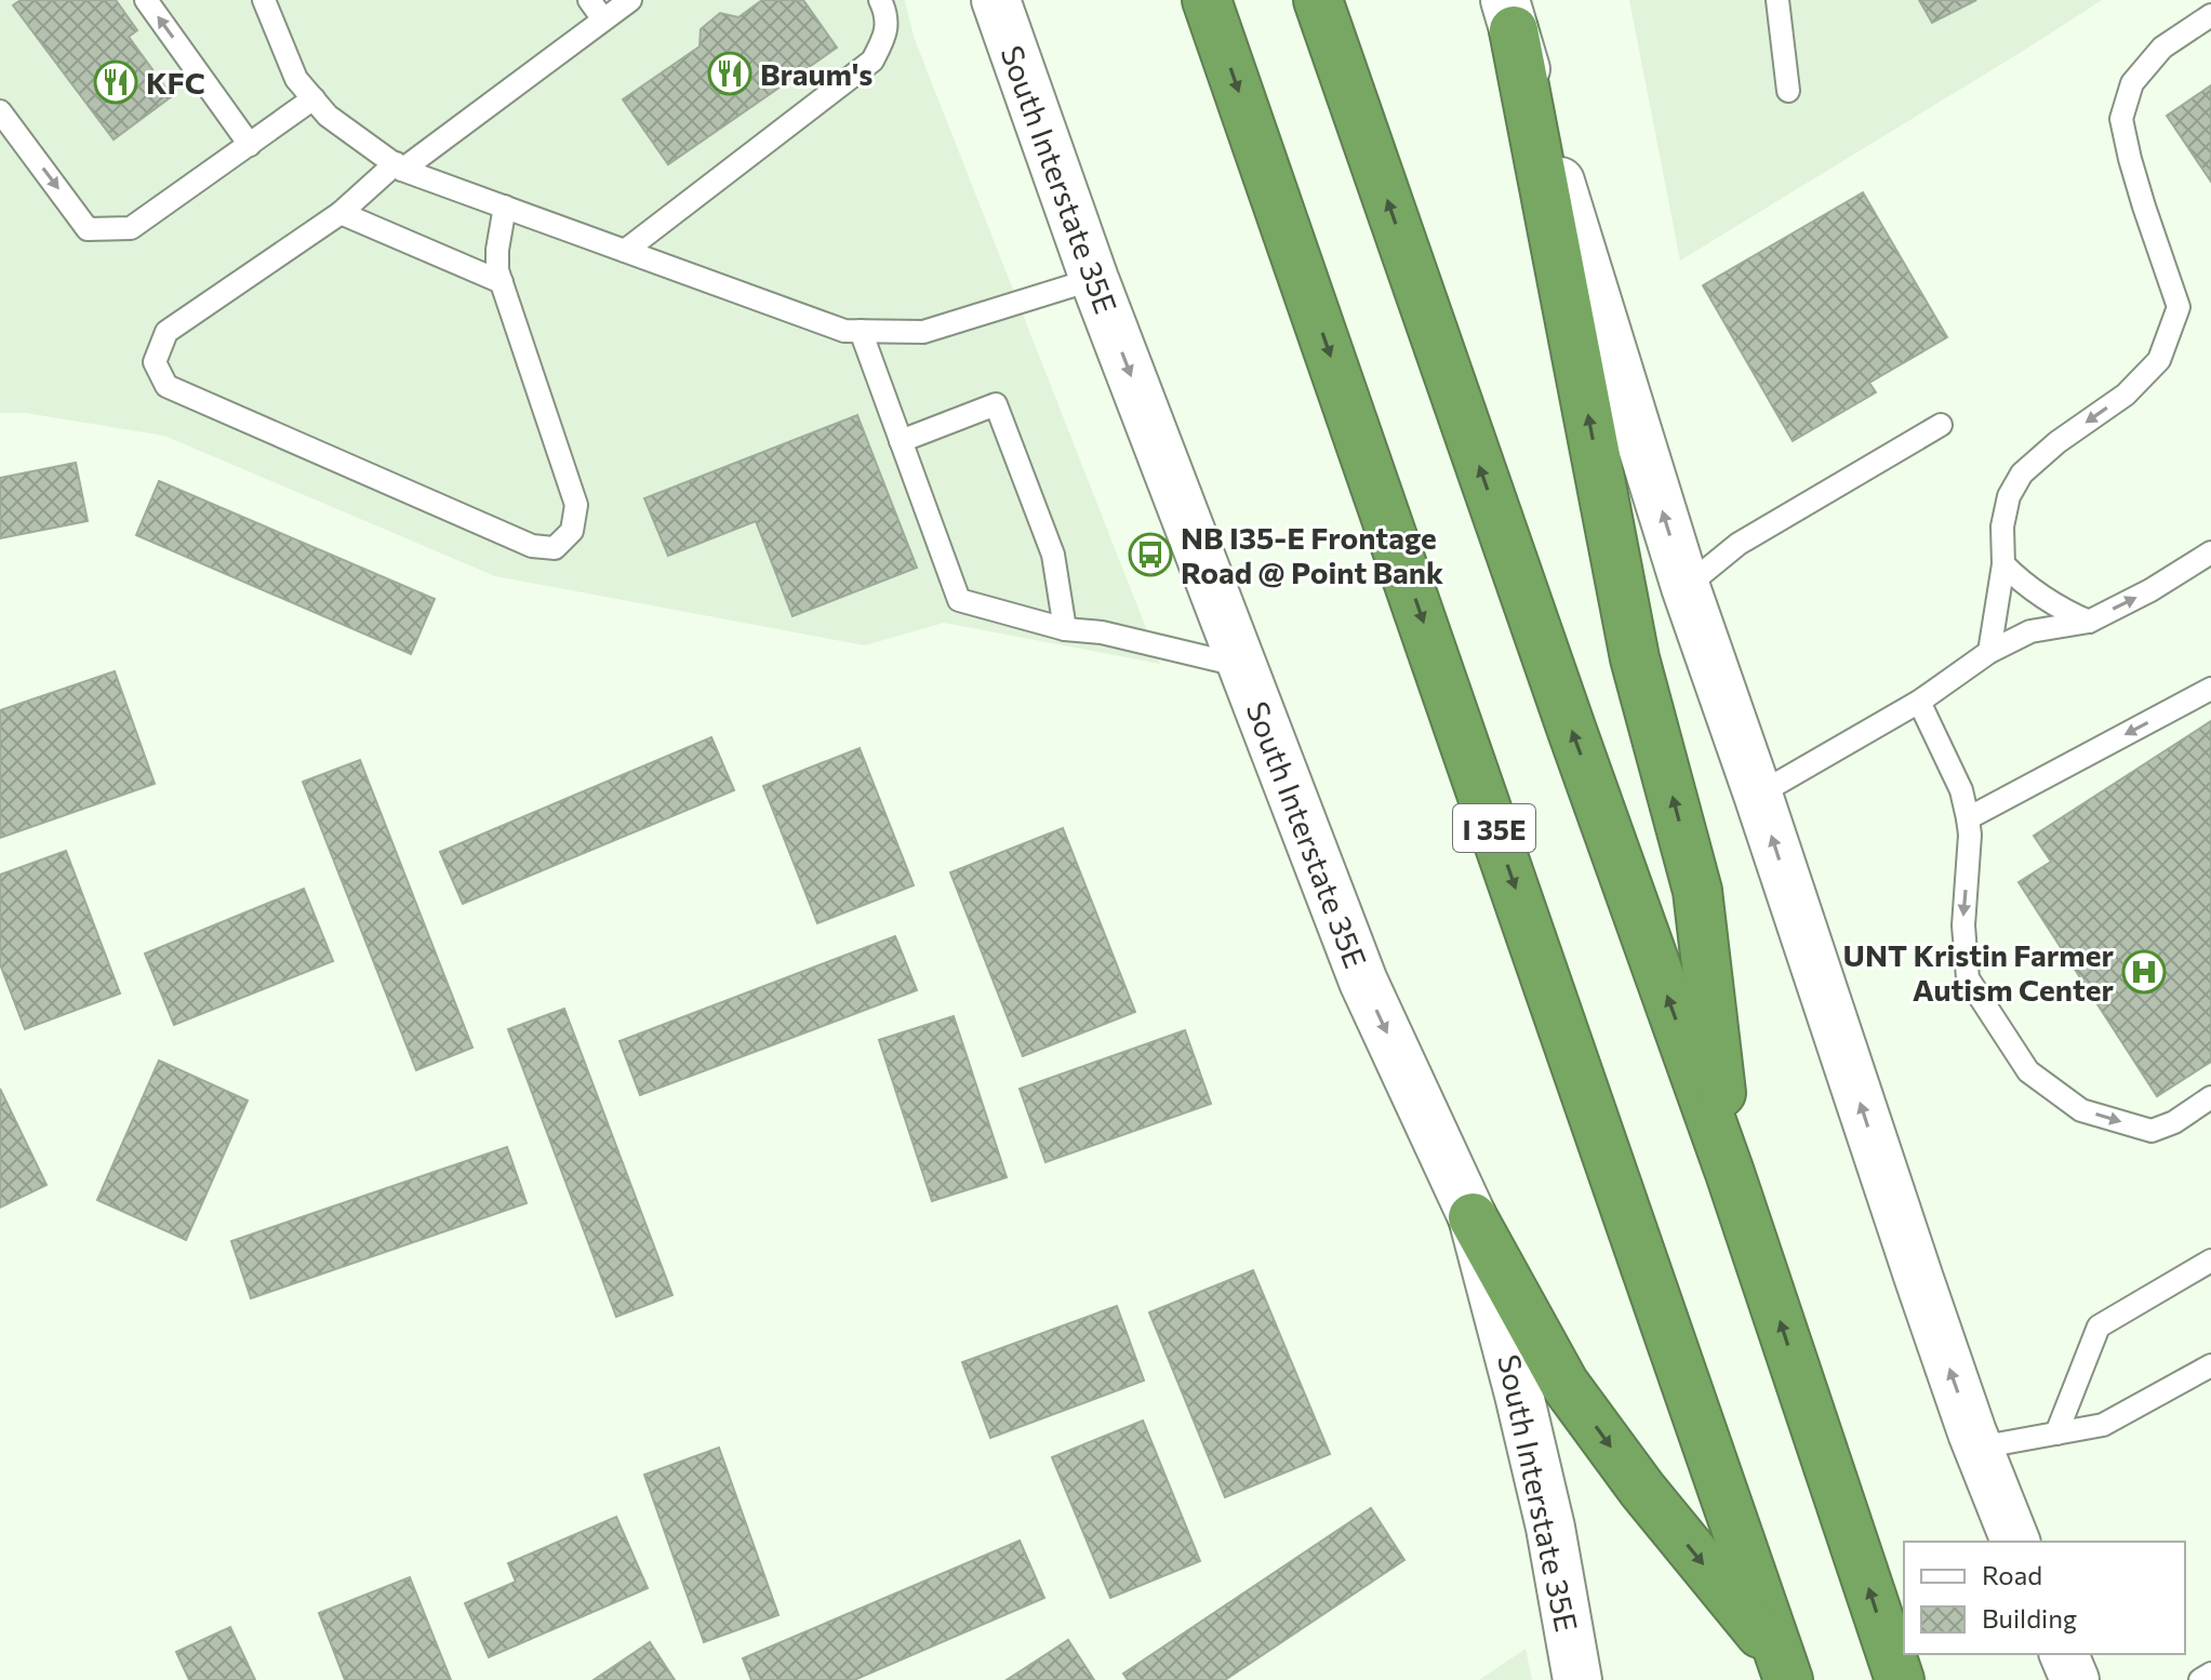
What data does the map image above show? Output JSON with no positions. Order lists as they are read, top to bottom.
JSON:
{
  "streets": {
    "highway": ["I 35E"],
    "main road": ["South Interstate 35E"]
  },
  "one_way": ["South Interstate 35E"],
  "places": {
    "restaurant": ["Braum's", "KFC"],
    "bus stop": ["NB I35-E Frontage Road @ Point Bank"],
    "hospital": ["UNT Kristin Farmer Autism Center"]
  },
  "legend": ["Road", "Building"]
}
